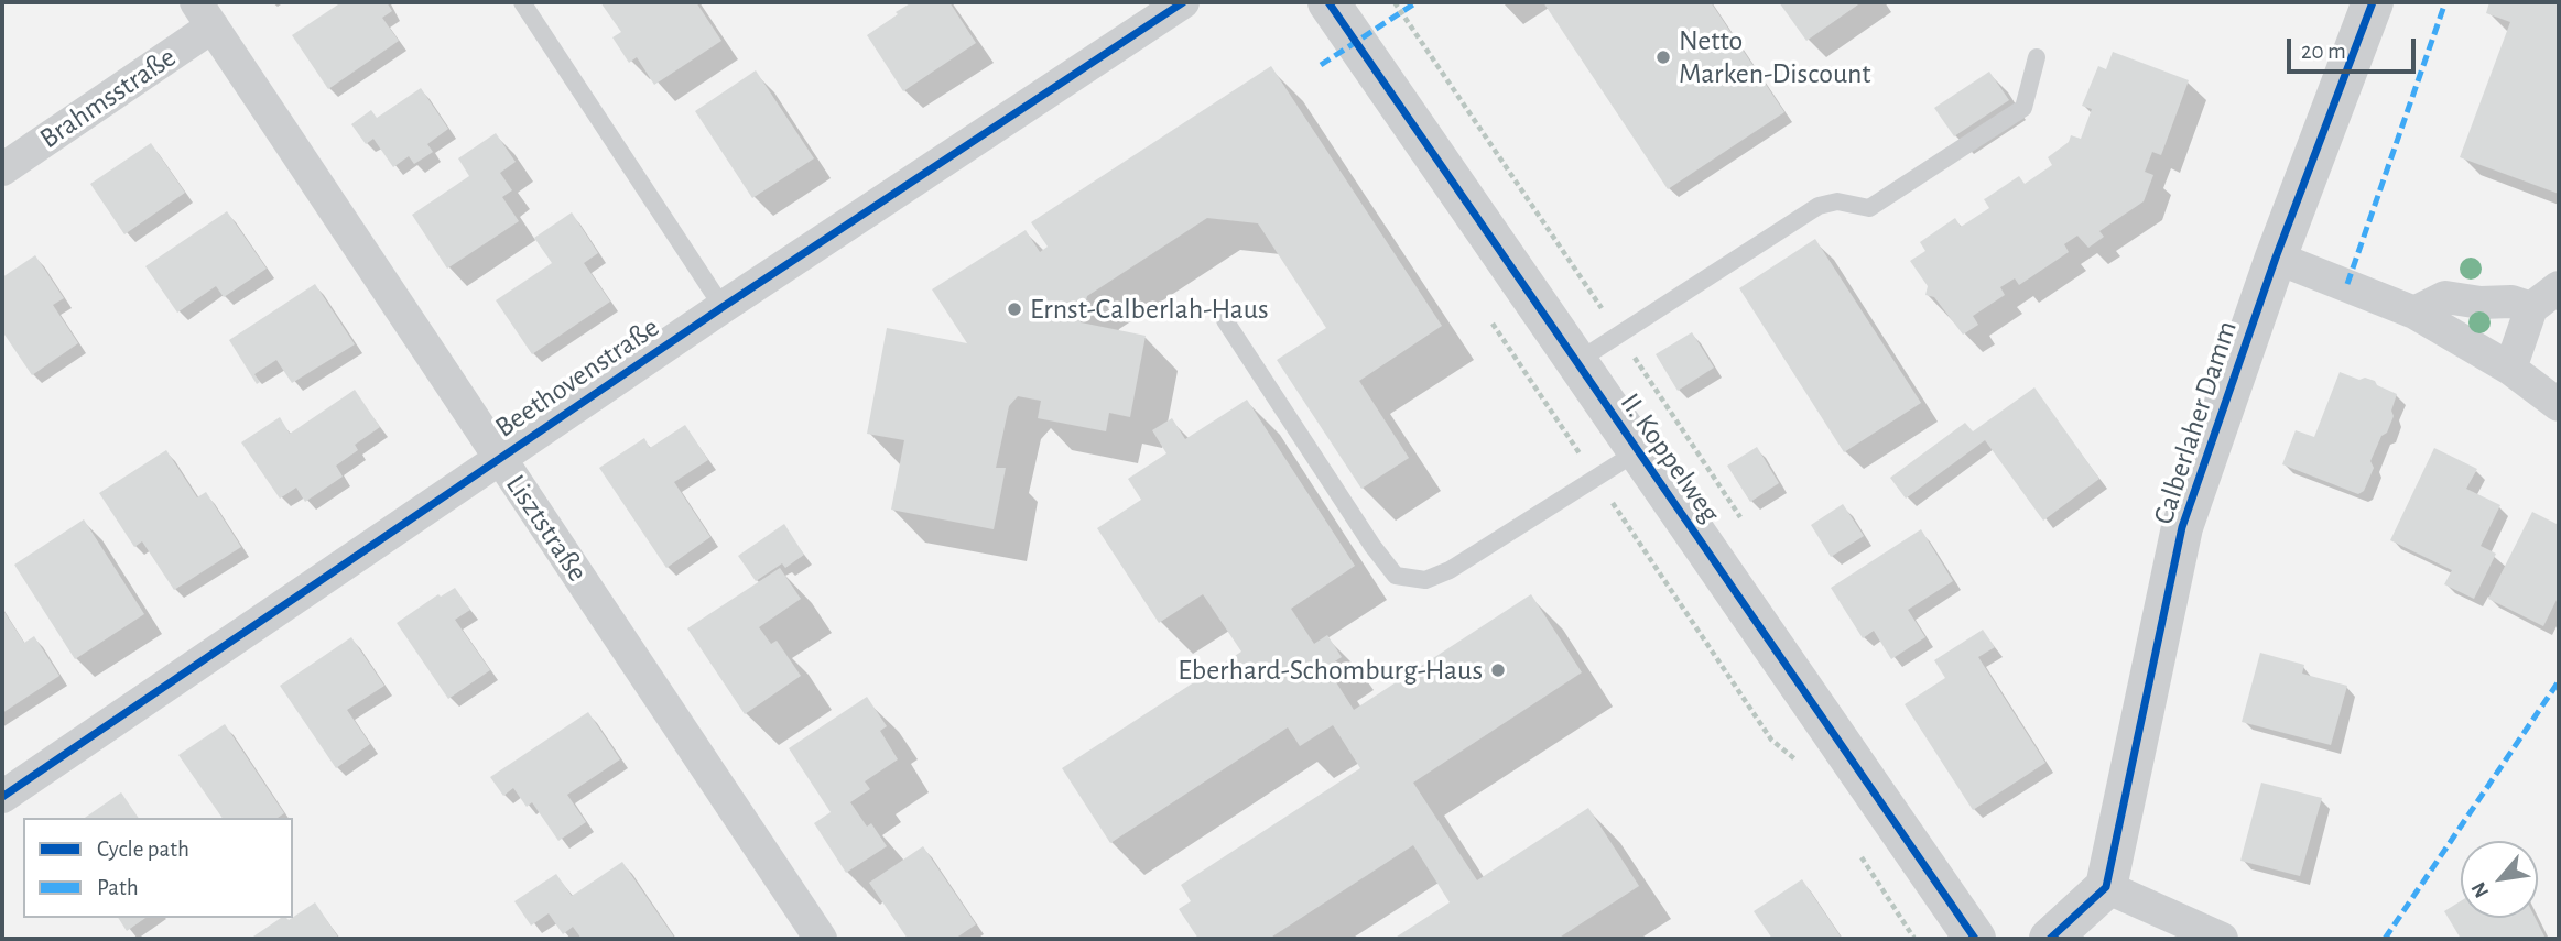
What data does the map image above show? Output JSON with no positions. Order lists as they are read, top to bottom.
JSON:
{
  "streets": {
    "street": [
      "Brahmsstraße",
      "Beethovenstraße",
      "Calberlaher Damm",
      "II. Koppelweg",
      "Lisztstraße"
    ]
  },
  "crossings": [
    ["Brahmsstraße", "Lisztstraße"],
    ["Beethovenstraße", "Lisztstraße"]
  ],
  "places": ["Netto Marken-Discount", "Ernst-Calberlah-Haus", "Eberhard-Schomburg-Haus"],
  "legend": ["Cycle path", "Path"],
  "scale_bar": "20 m",
  "north": "bottom left"
}
